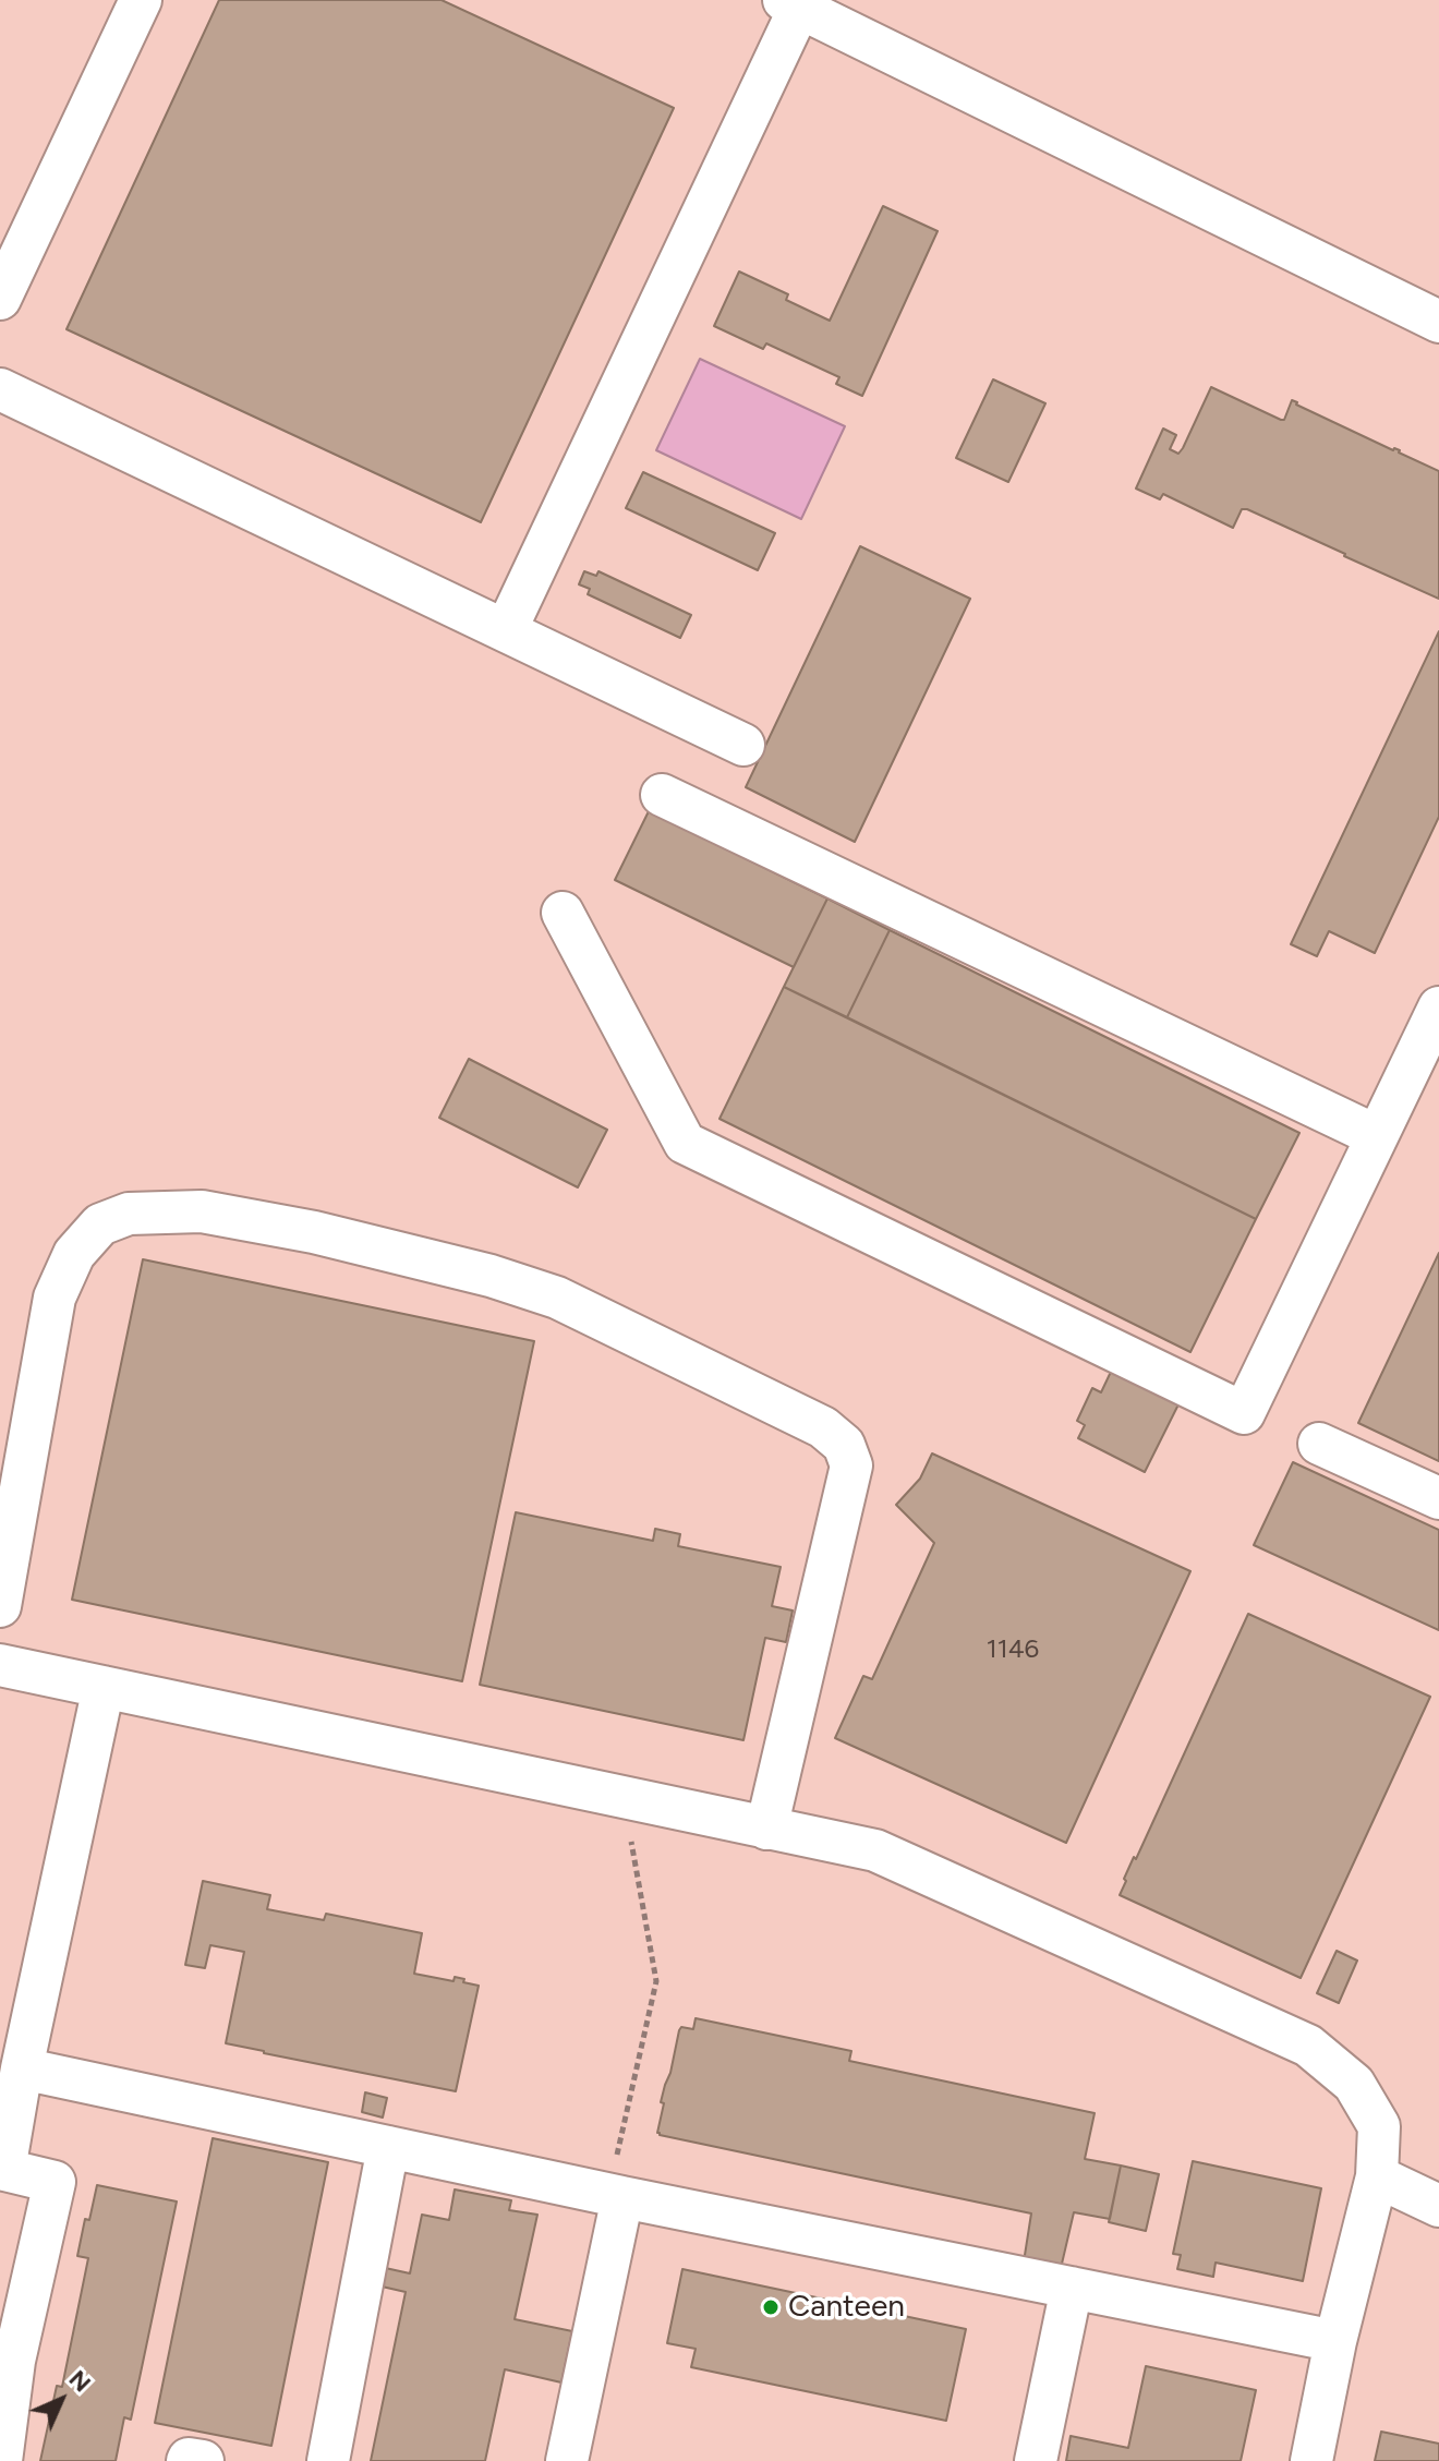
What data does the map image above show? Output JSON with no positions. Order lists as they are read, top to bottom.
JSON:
{
  "places": ["Canteen"],
  "house_numbers": ["1146"],
  "north": "top right"
}
